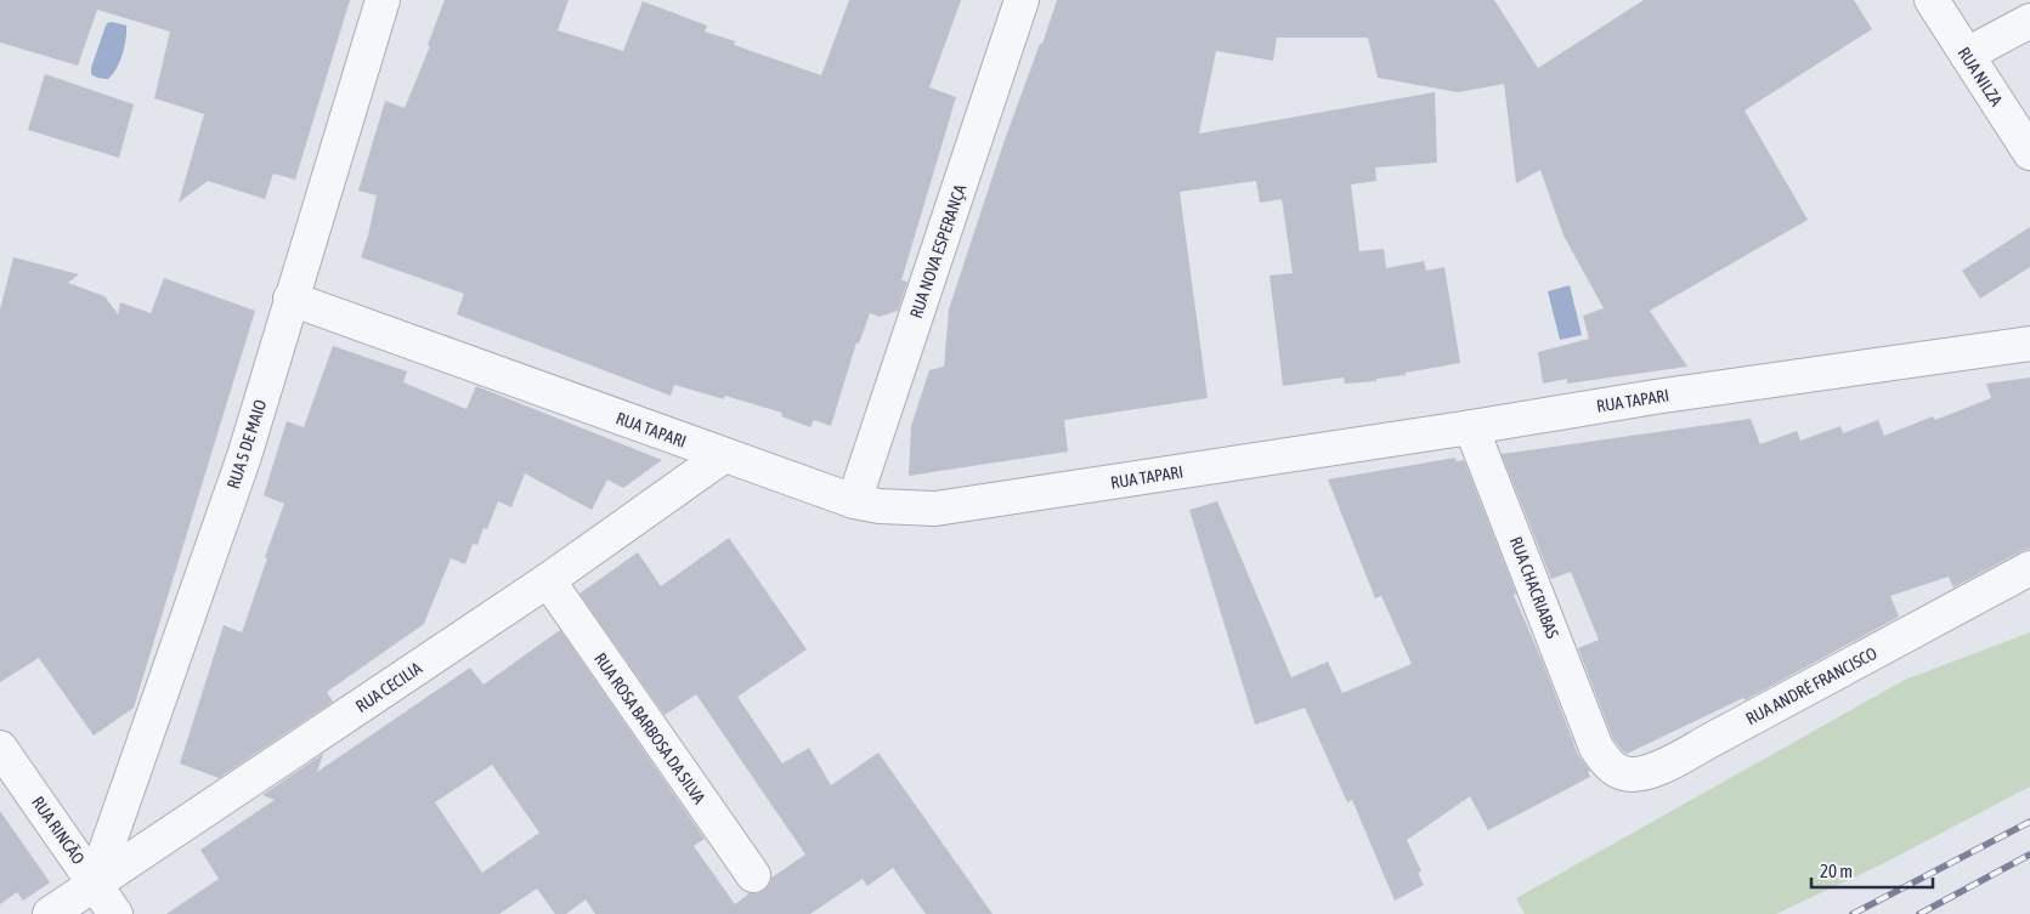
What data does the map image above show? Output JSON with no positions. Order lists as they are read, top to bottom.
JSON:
{
  "streets": {
    "street": [
      "RUA NILZA",
      "RUA NOVA ESPERANÇA",
      "RUA TAPARI",
      "RUA 5 DE MAIO",
      "RUA CHACRIABAS",
      "RUA ANDRÉ FRANCISCO",
      "RUA CECILIA",
      "RUA ROSA BARBOSA DA SILVA",
      "RUA RINCÃO"
    ]
  },
  "crossings": [
    ["RUA NOVA ESPERANÇA", "RUA TAPARI"],
    ["RUA TAPARI", "RUA 5 DE MAIO"],
    ["RUA TAPARI", "RUA CHACRIABAS"],
    ["RUA TAPARI", "RUA CECILIA"],
    ["RUA 5 DE MAIO", "RUA CECILIA"],
    ["RUA 5 DE MAIO", "RUA RINCÃO"],
    ["RUA CHACRIABAS", "RUA ANDRÉ FRANCISCO"],
    ["RUA CECILIA", "RUA ROSA BARBOSA DA SILVA"],
    ["RUA CECILIA", "RUA RINCÃO"]
  ],
  "scale_bar": "20 m"
}
